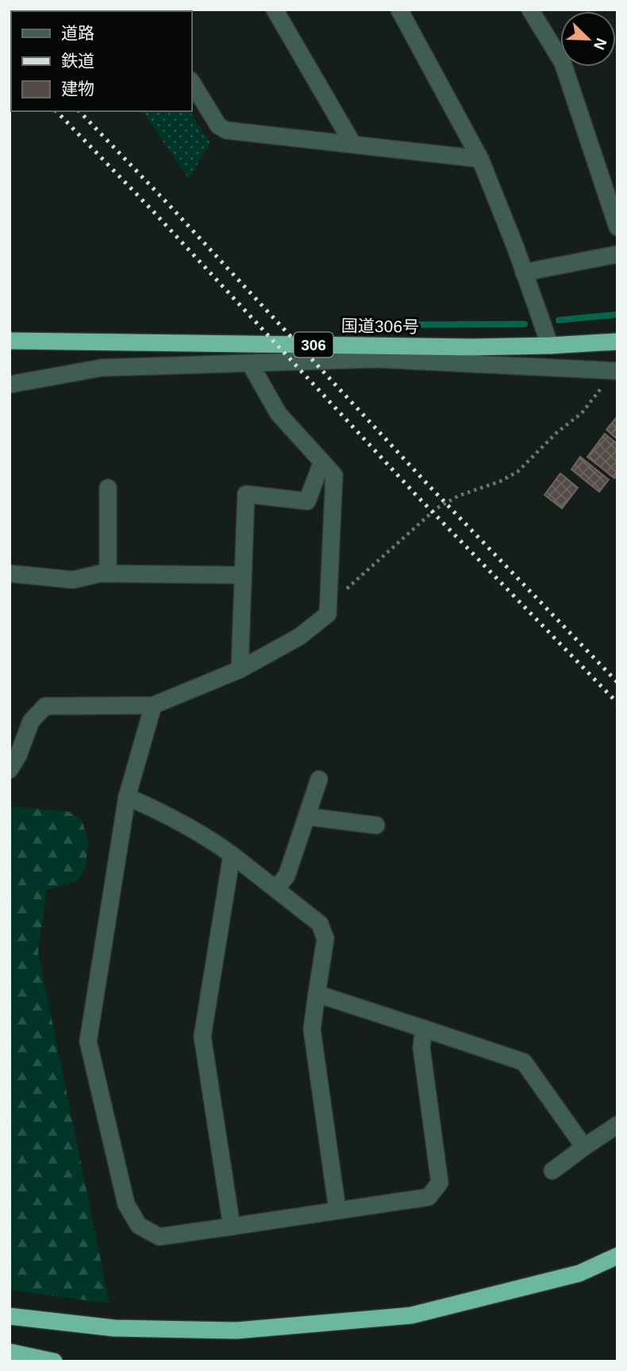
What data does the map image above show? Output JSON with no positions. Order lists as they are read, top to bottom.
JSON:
{
  "streets": {
    "highway": ["国道306号", "306"]
  },
  "legend": ["道路", "鉄道", "建物"],
  "north": "bottom right"
}
